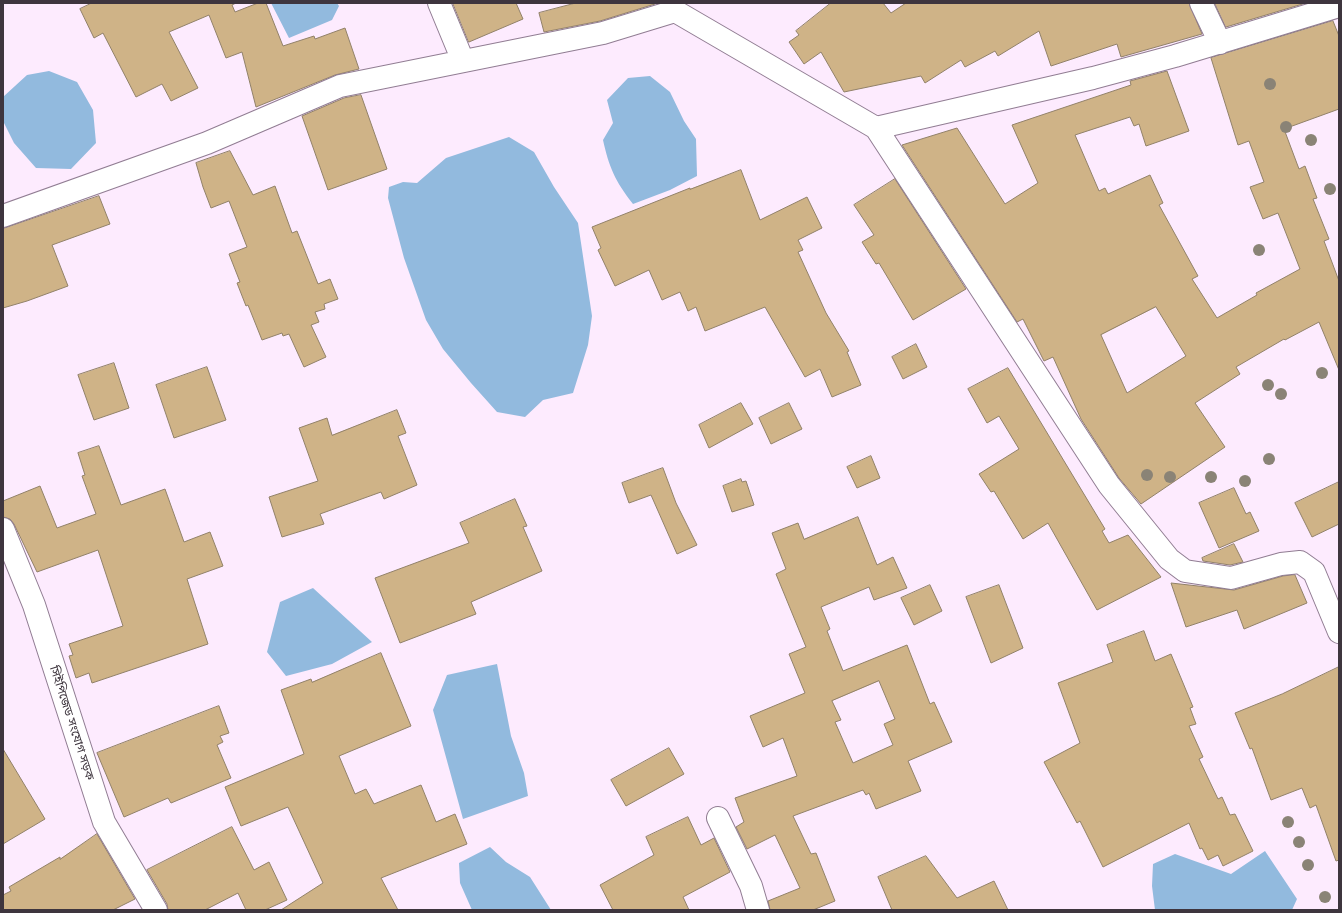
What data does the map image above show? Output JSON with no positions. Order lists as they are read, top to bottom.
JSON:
{
  "streets": {
    "street": ["সিইপিজেড সংযোগ সড়ক"]
  }
}
